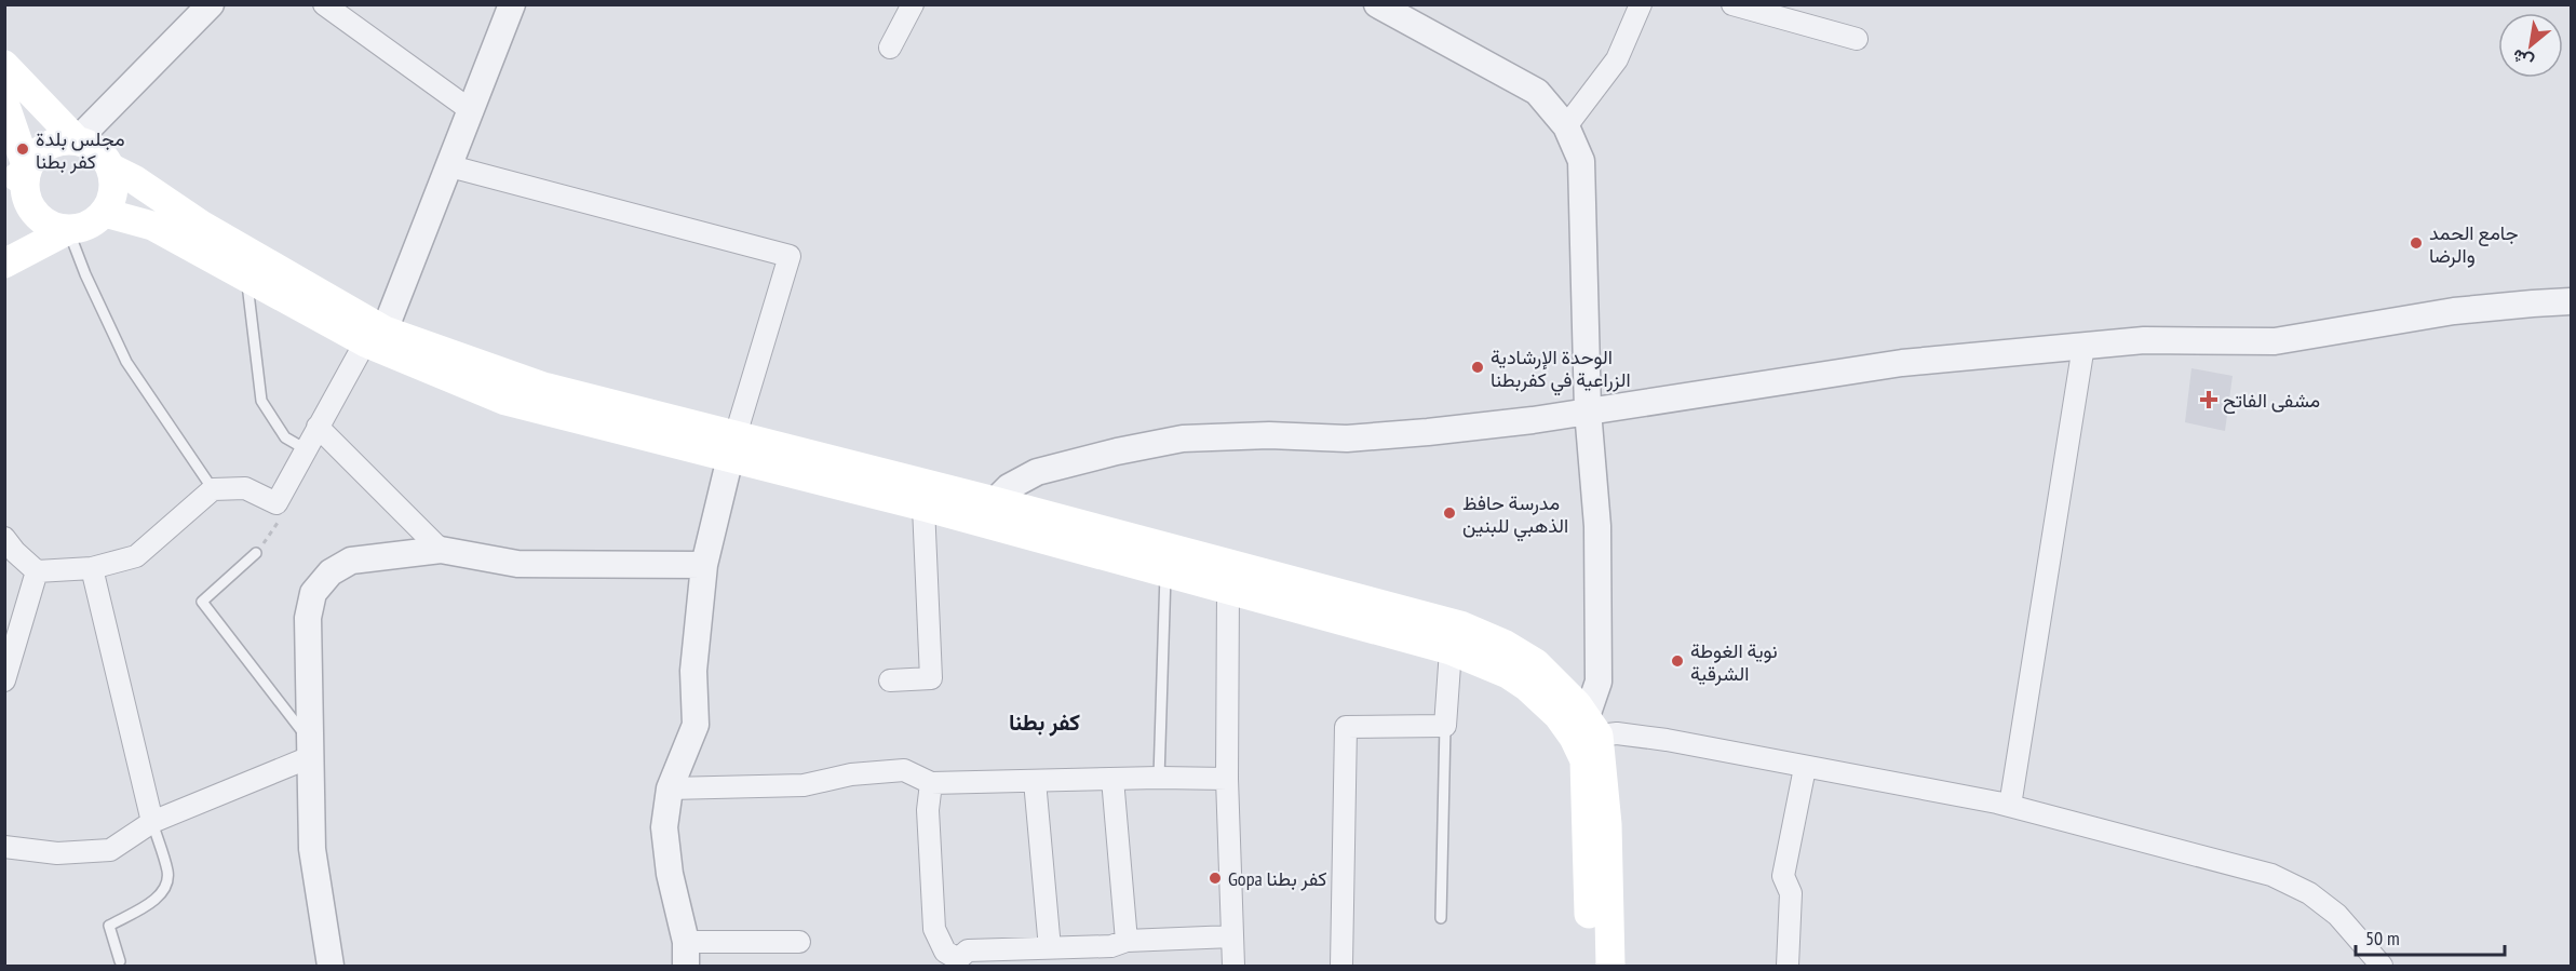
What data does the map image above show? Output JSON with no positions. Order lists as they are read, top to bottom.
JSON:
{
  "districts": ["كفر بطنا"],
  "places": {
    "other": [
      "مجلس بلدة كفر بطنا",
      "جامع الحمد والرضا",
      "الوحدة الإرشادية الزراعية في كفربطنا",
      "مدرسة حافظ الذهبي للبنين",
      "نوية الغوطة الشرقية",
      "Gopa كفر بطنا"
    ],
    "health": ["مشفى الفاتح"]
  },
  "scale_bar": "50 m",
  "north": "bottom left"
}
